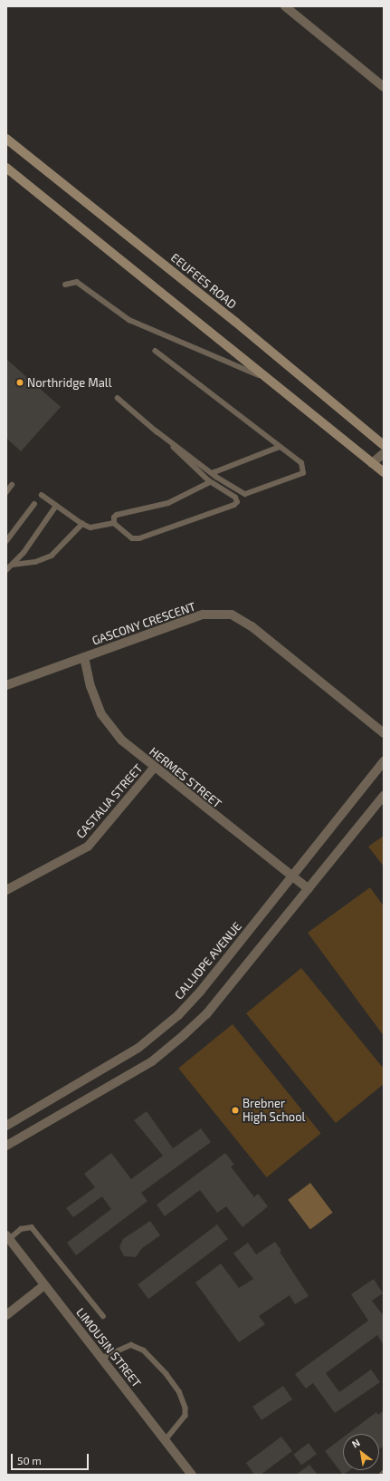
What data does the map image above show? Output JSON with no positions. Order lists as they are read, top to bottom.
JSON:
{
  "streets": {
    "main road": ["EEUFEES ROAD"],
    "street": [
      "GASCONY CRESCENT",
      "HERMES STREET",
      "CASTALIA STREET",
      "CALLIOPE AVENUE",
      "LIMOUSIN STREET"
    ]
  },
  "crossings": [
    ["GASCONY CRESCENT", "HERMES STREET"],
    ["HERMES STREET", "CASTALIA STREET"],
    ["HERMES STREET", "CALLIOPE AVENUE"]
  ],
  "places": ["Northridge Mall", "Brebner High School"],
  "scale_bar": "50 m",
  "north": "top left"
}
